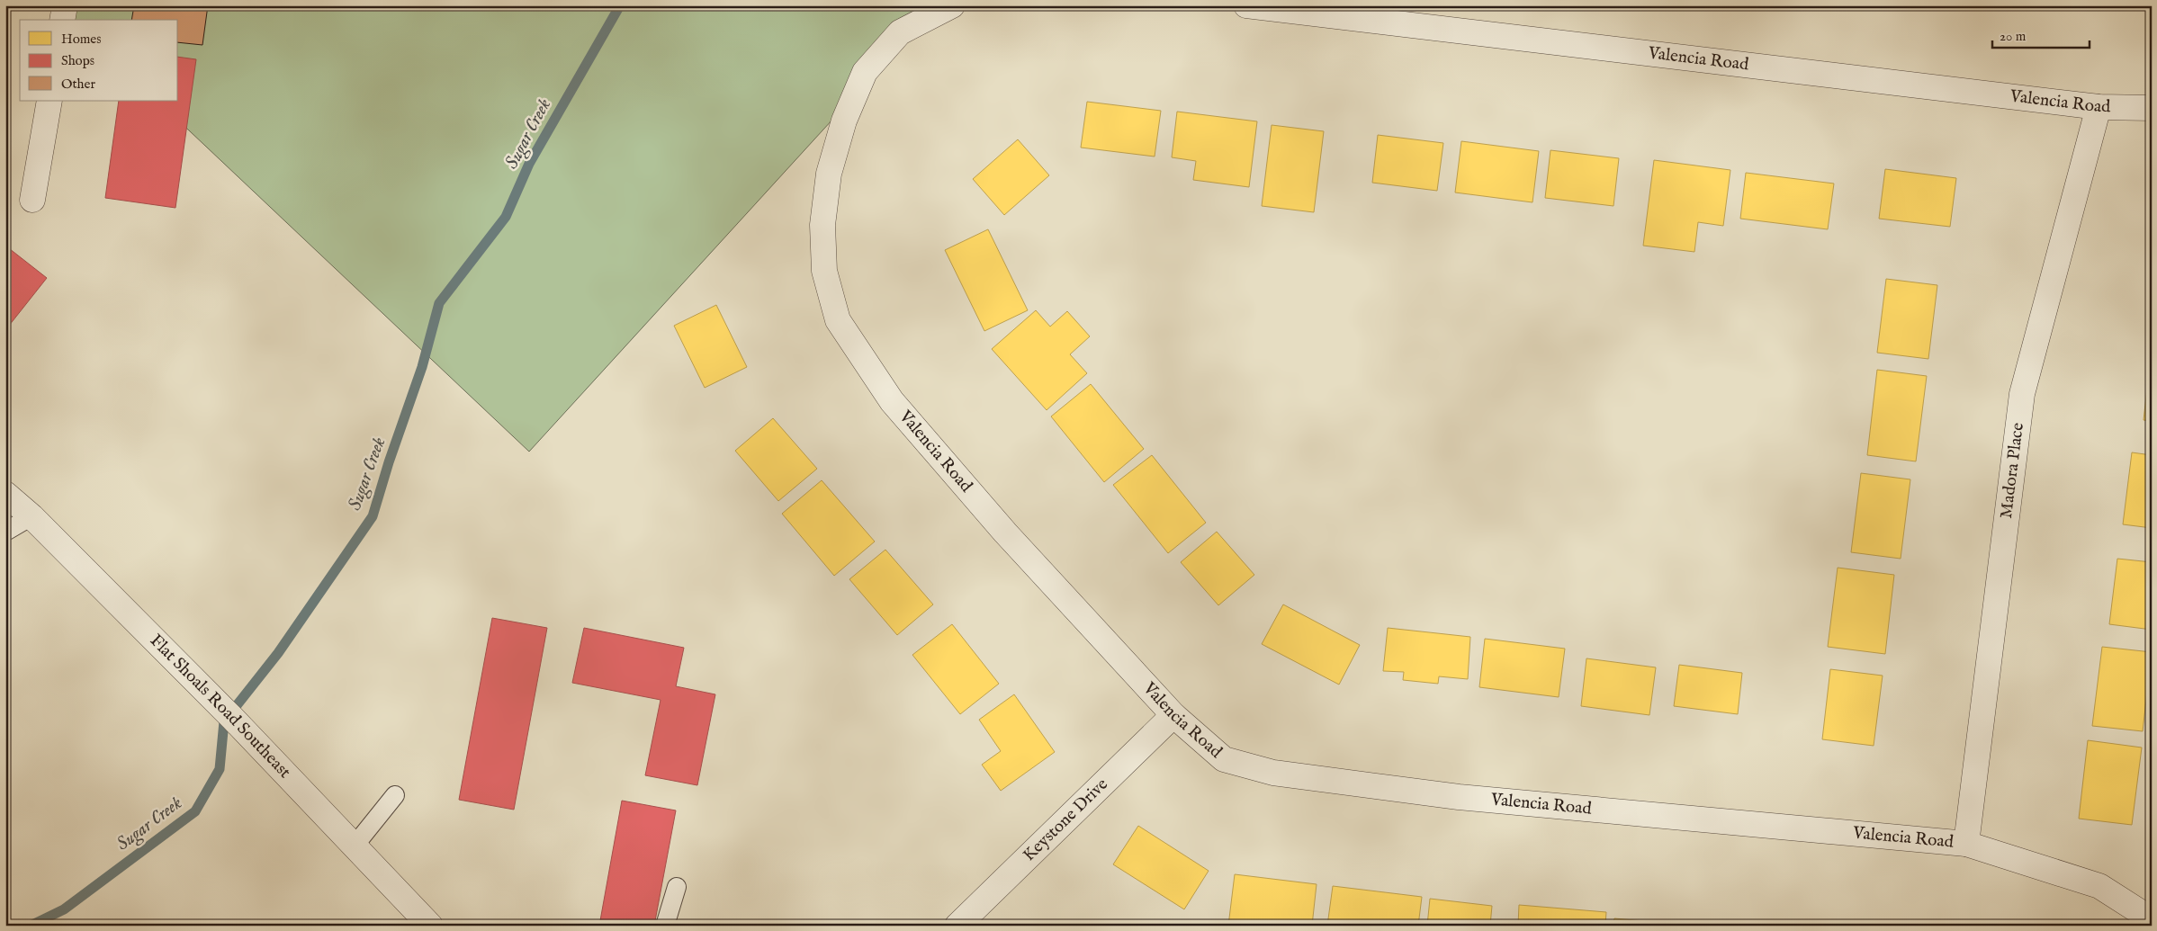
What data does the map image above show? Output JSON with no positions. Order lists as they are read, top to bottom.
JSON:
{
  "streets": {
    "street": [
      "Valencia Road",
      "Madora Place",
      "Flat Shoals Road Southeast",
      "Keystone Drive"
    ]
  },
  "crossings": [
    ["Valencia Road", "Madora Place"],
    ["Valencia Road", "Keystone Drive"]
  ],
  "water": ["Sugar Creek"],
  "legend": ["Homes", "Shops", "Other"],
  "scale_bar": "20 m"
}
